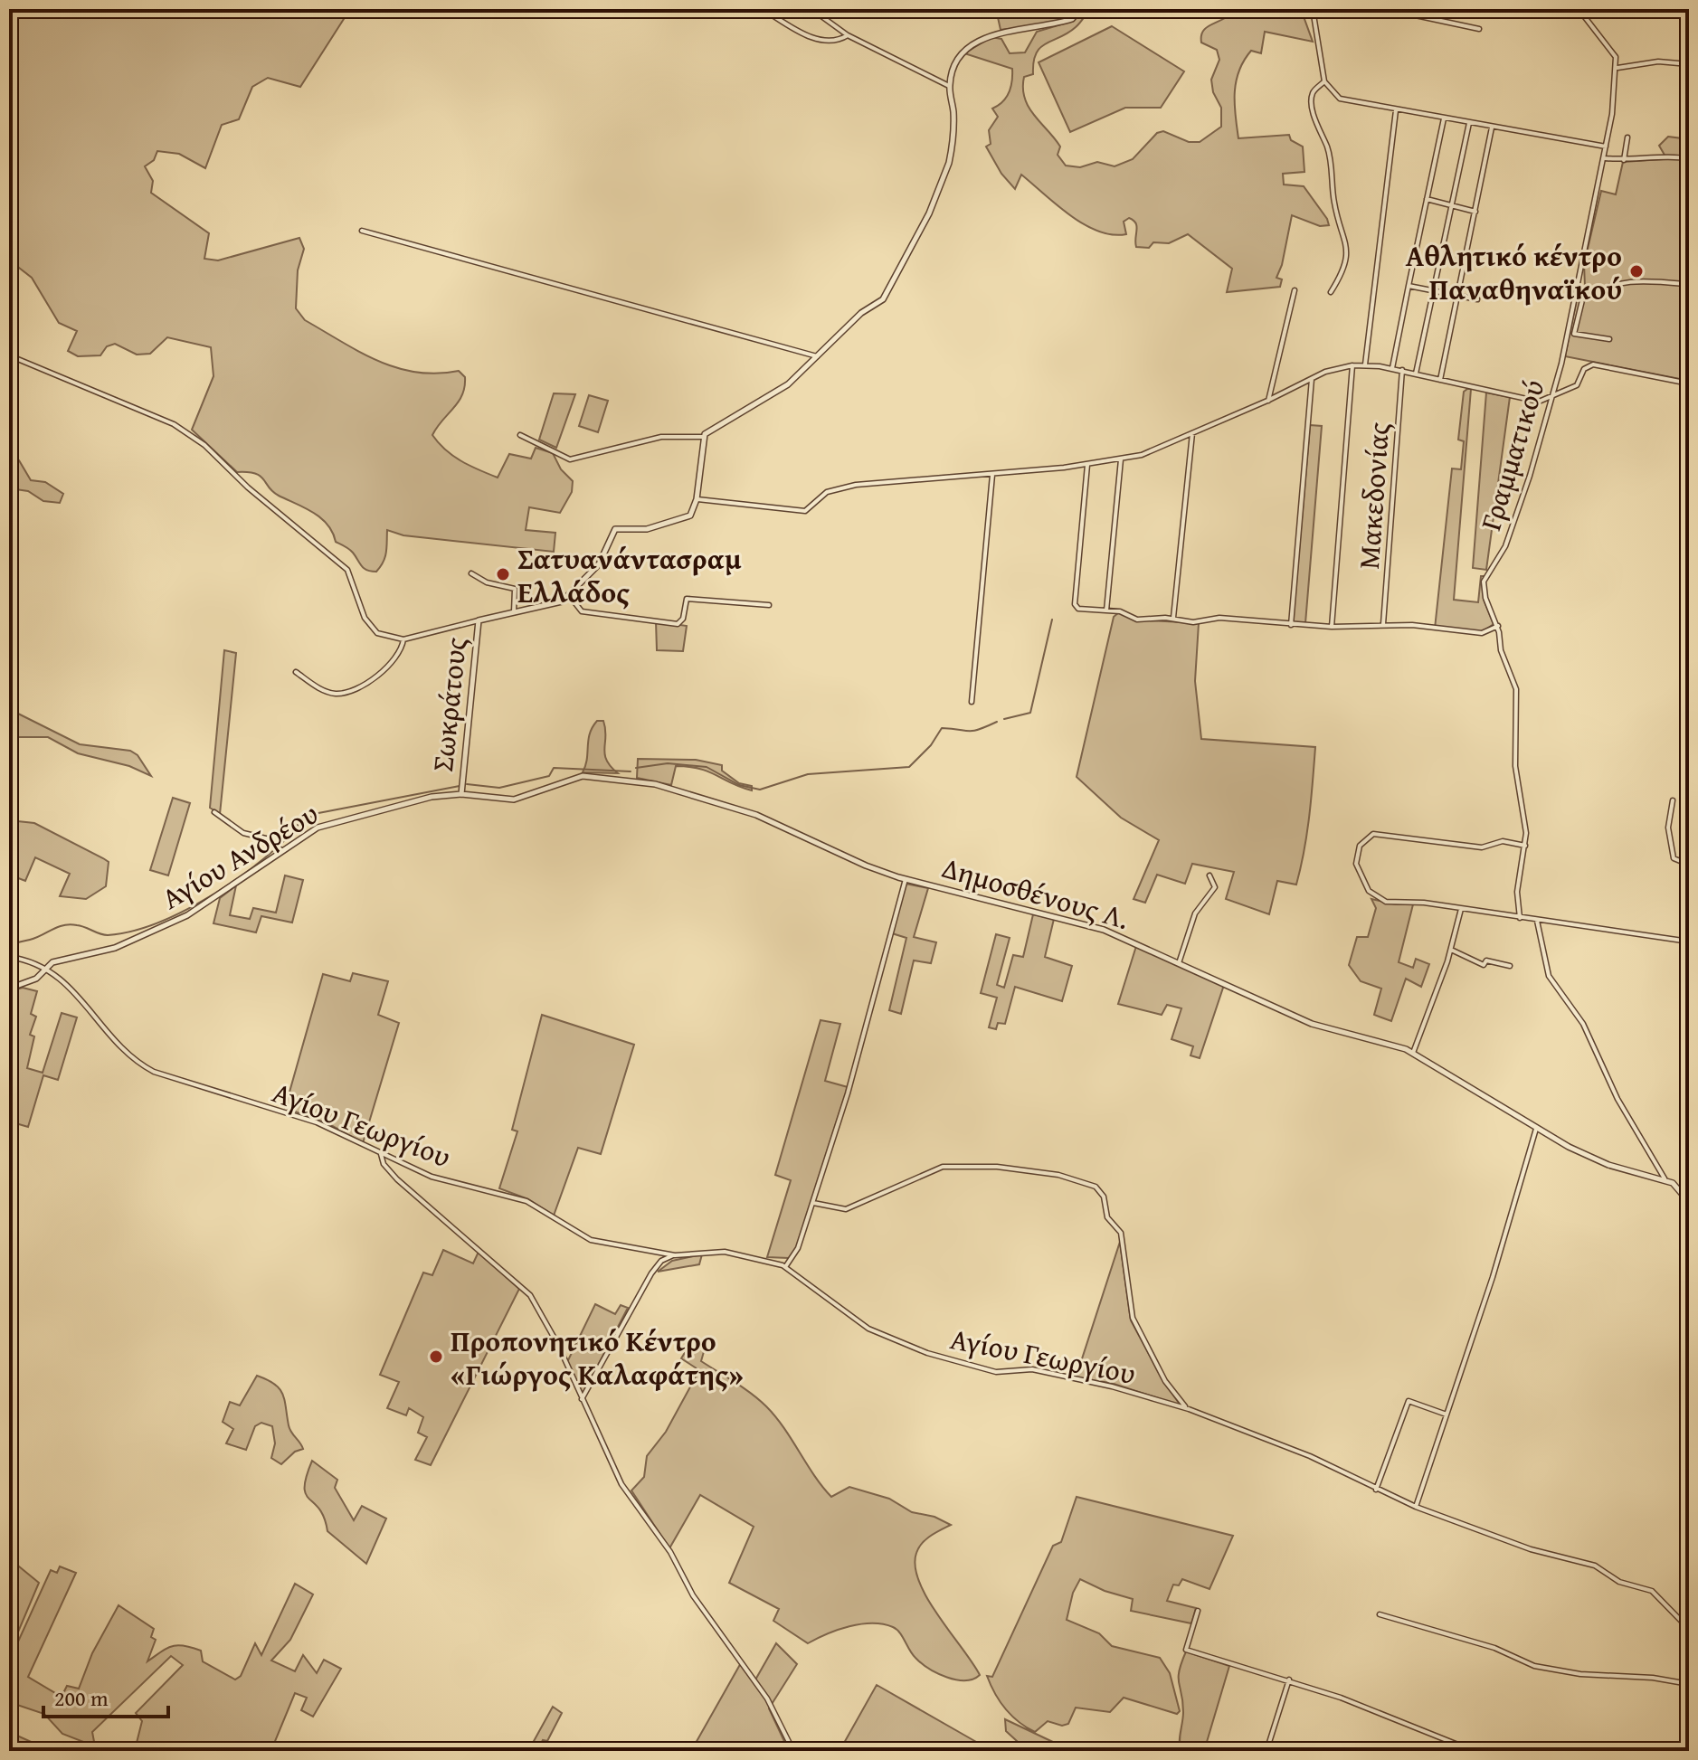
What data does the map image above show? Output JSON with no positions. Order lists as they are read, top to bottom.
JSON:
{
  "streets": {
    "street": [
      "Γραμματικού",
      "Μακεδονίας",
      "Σωκράτους",
      "Αγίου Ανδρέου",
      "Δημοσθένους Λ.",
      "Αγίου Γεωργίου"
    ]
  },
  "crossings": [
    ["Σωκράτους", "Αγίου Ανδρέου"],
    ["Σωκράτους", "Δημοσθένους Λ."],
    ["Αγίου Ανδρέου", "Δημοσθένους Λ."],
    ["Αγίου Ανδρέου", "Αγίου Γεωργίου"]
  ],
  "places": ["Αθλητικό κέντρο Παναθηναϊκού", "Σατυανάντασραμ Ελλάδος", "Προπονητικό Κέντρο «Γιώργος Καλαφάτης»"],
  "scale_bar": "200 m"
}
